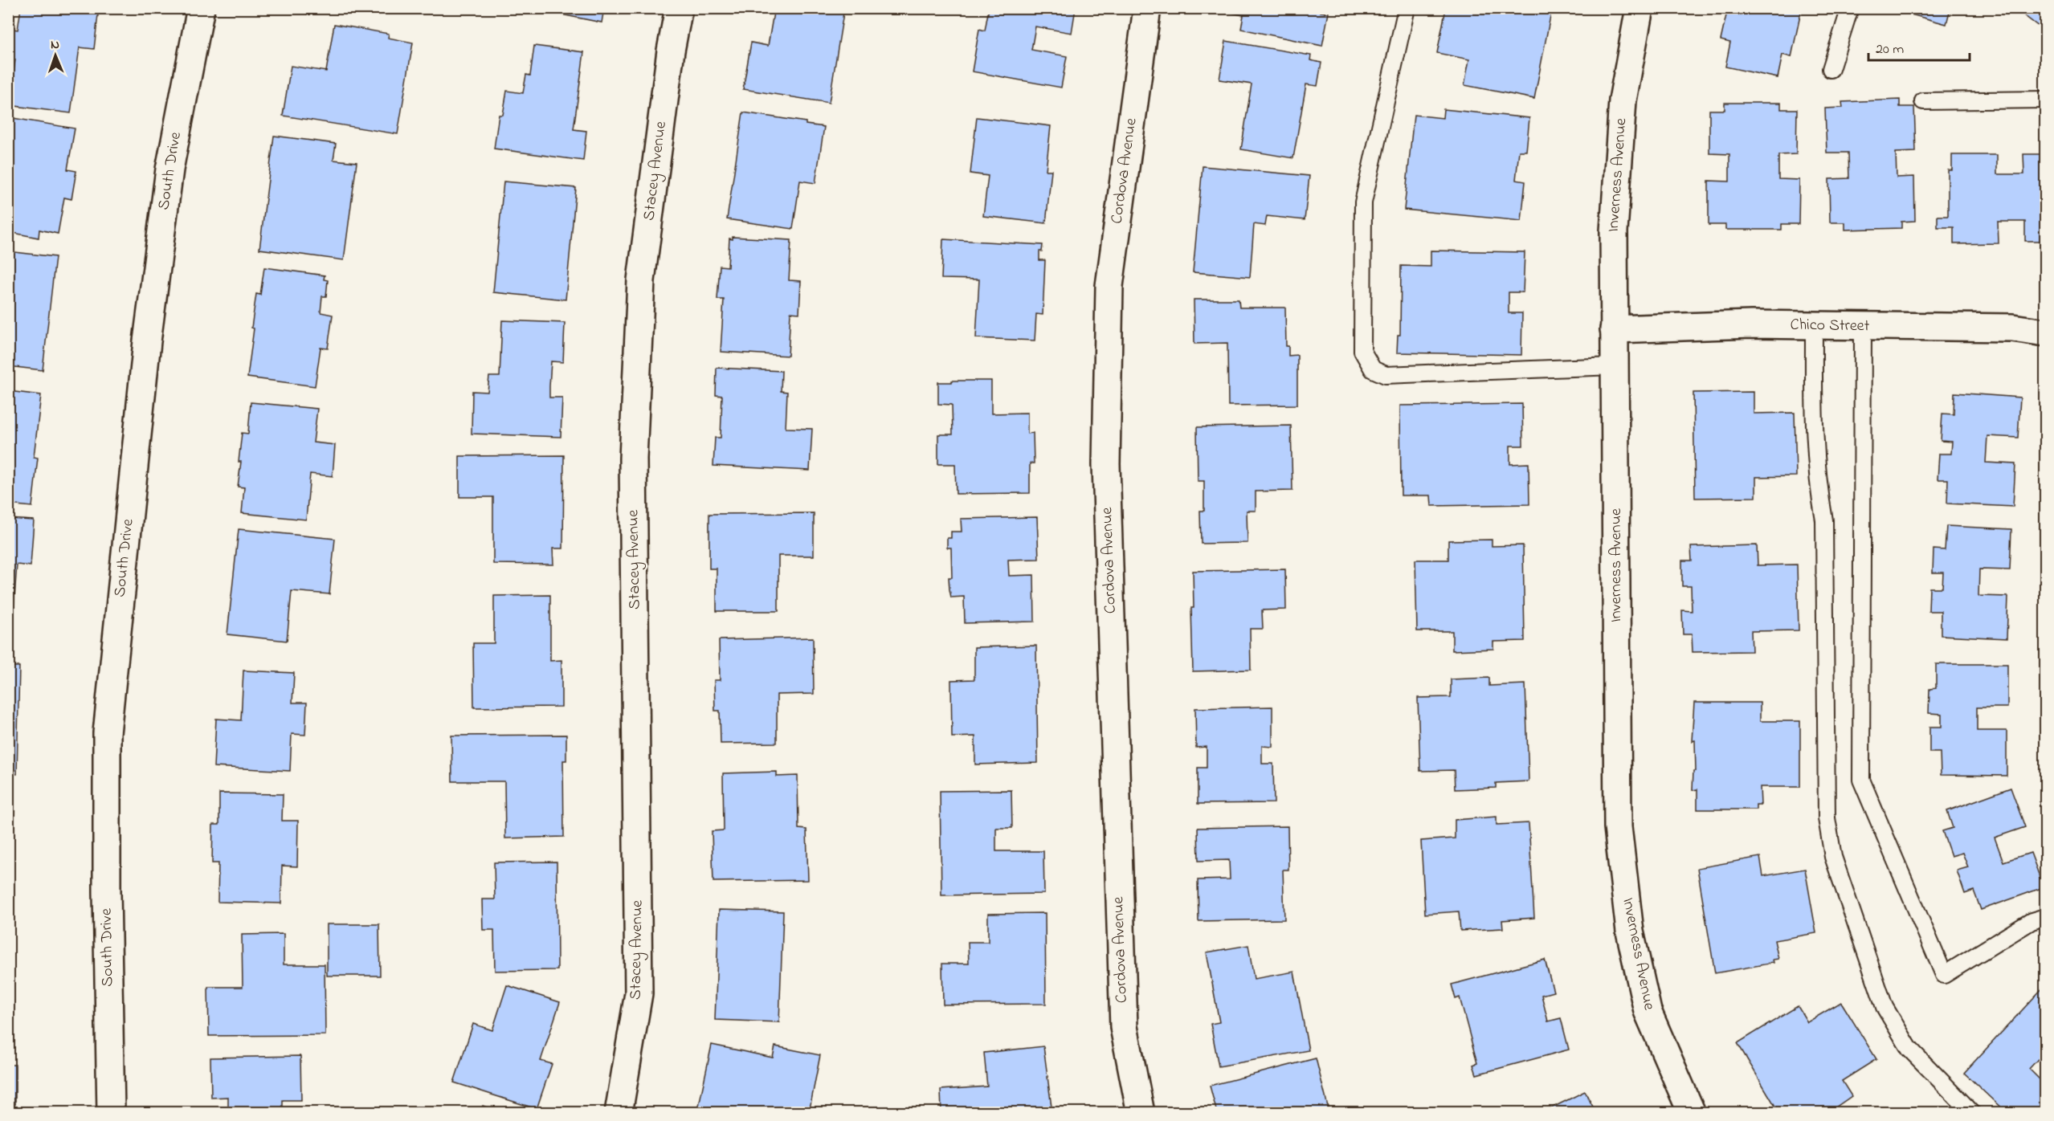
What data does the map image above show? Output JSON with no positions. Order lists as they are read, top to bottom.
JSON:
{
  "streets": {
    "street": [
      "South Drive",
      "Stacey Avenue",
      "Cordova Avenue",
      "Inverness Avenue",
      "Chico Street"
    ]
  },
  "crossings": [
    ["Inverness Avenue", "Chico Street"]
  ],
  "scale_bar": "20 m",
  "north": "top"
}
